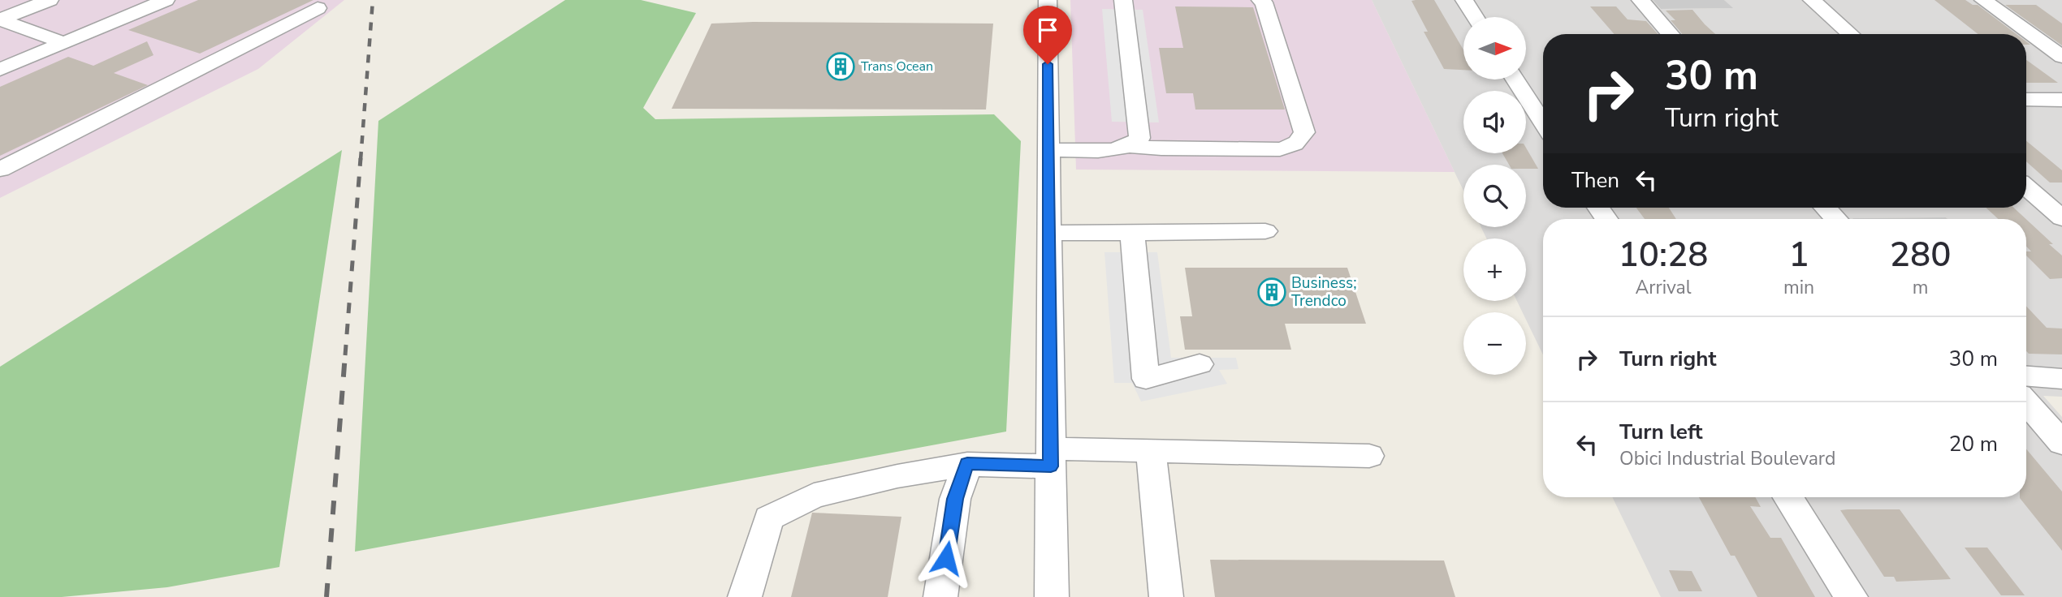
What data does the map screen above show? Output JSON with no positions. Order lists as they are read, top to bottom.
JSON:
{
  "places": {
    "building": ["Trans Ocean", "Business; Trendco"]
  },
  "north": "right",
  "page": {
    "map_buttons": ["+", "−"],
    "turn": ["30 m", "Turn right"],
    "then": "Then",
    "eta": [
      "10:28",
      "Arrival",
      "1",
      "min",
      "280",
      "m"
    ],
    "list": [
      {
        "name": "Turn right",
        "value": "30 m"
      },
      {
        "name": "Turn left",
        "note": "Obici Industrial Boulevard",
        "value": "20 m"
      }
    ]
  }
}
